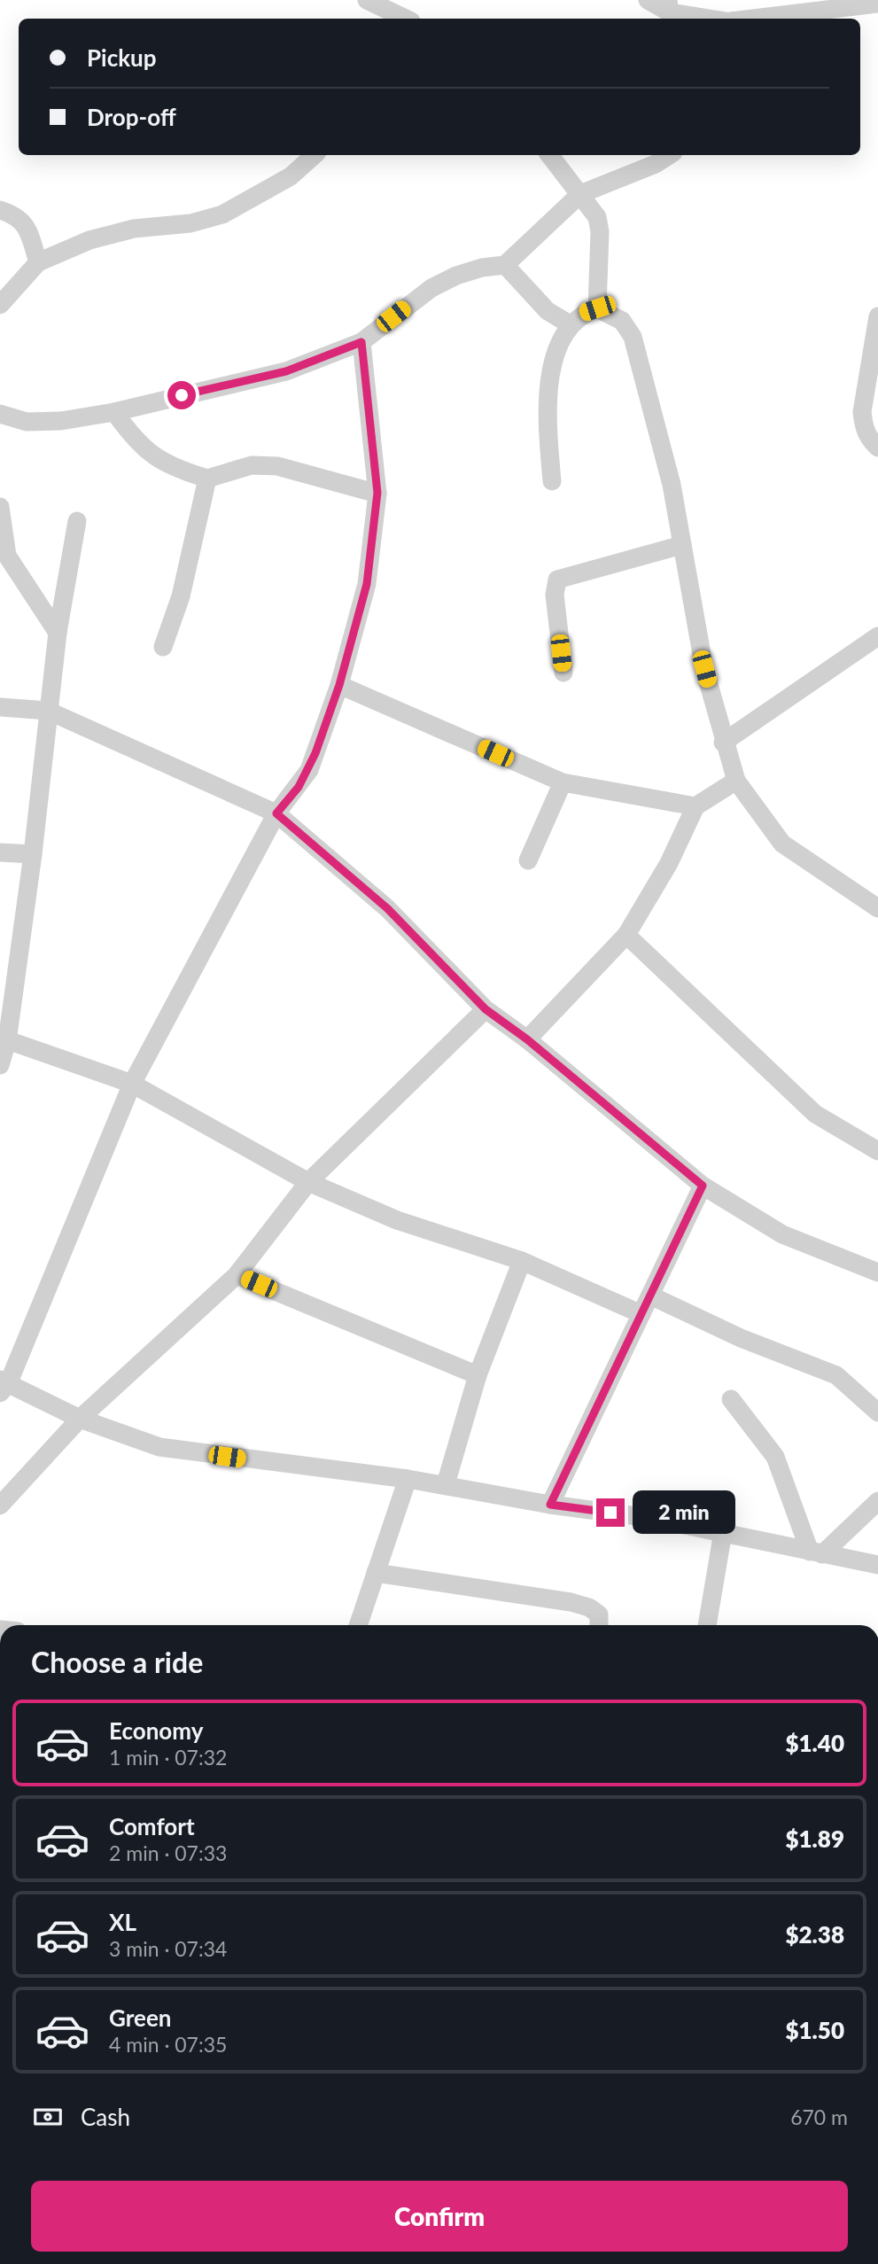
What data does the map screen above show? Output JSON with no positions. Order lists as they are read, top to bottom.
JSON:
{
  "page": {
    "banner": ["Pickup", "Drop-off"],
    "bubble": "2 min",
    "heading": "Choose a ride",
    "list": [
      {
        "name": "Economy",
        "note": "1 min · 07:32",
        "value": "$1.40"
      },
      {
        "name": "Comfort",
        "note": "2 min · 07:33",
        "value": "$1.89"
      },
      {
        "name": "XL",
        "note": "3 min · 07:34",
        "value": "$2.38"
      },
      {
        "name": "Green",
        "note": "4 min · 07:35",
        "value": "$1.50"
      }
    ],
    "pay": ["Cash", "670 m"],
    "buttons": "Confirm"
  }
}
